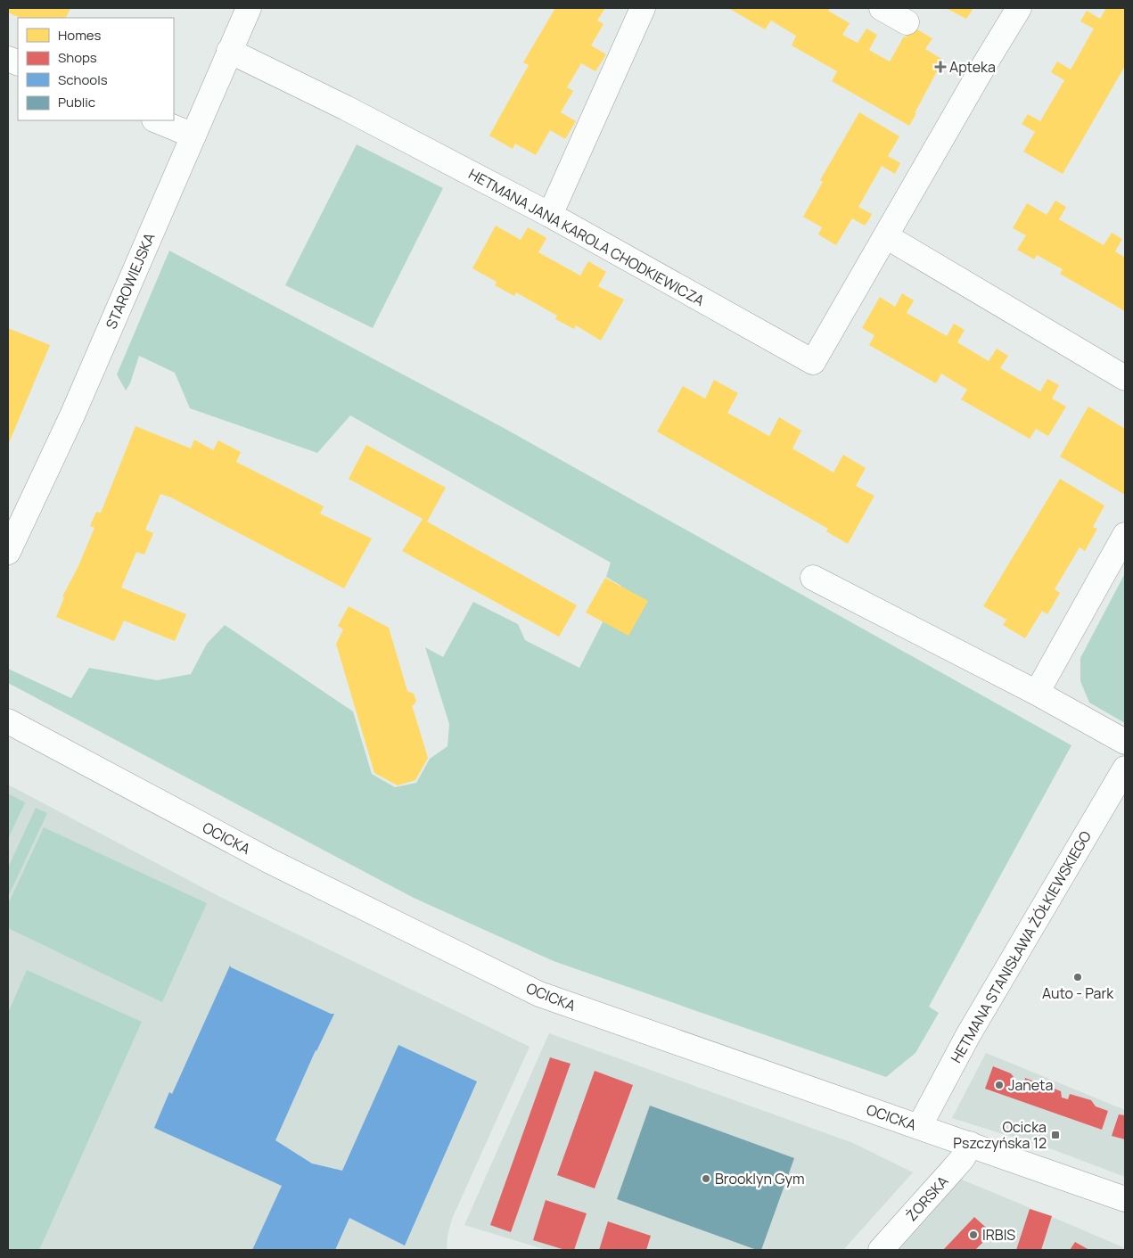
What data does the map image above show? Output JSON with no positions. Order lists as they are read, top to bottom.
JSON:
{
  "streets": {
    "street": [
      "HETMANA JANA KAROLA CHODKIEWICZA",
      "STAROWIEJSKA",
      "OCICKA",
      "HETMANA STANISŁAWA ŻÓŁKIEWSKIEGO",
      "ŻORSKA"
    ]
  },
  "crossings": [
    ["HETMANA JANA KAROLA CHODKIEWICZA", "STAROWIEJSKA"],
    ["OCICKA", "HETMANA STANISŁAWA ŻÓŁKIEWSKIEGO"],
    ["OCICKA", "ŻORSKA"]
  ],
  "places": {
    "health": ["Apteka"],
    "other": [
      "Auto - Park",
      "Janeta",
      "Brooklyn Gym",
      "IRBIS"
    ],
    "transit": ["Ocicka Pszczyńska 12"]
  },
  "legend": [
    "Homes",
    "Shops",
    "Schools",
    "Public"
  ]
}
